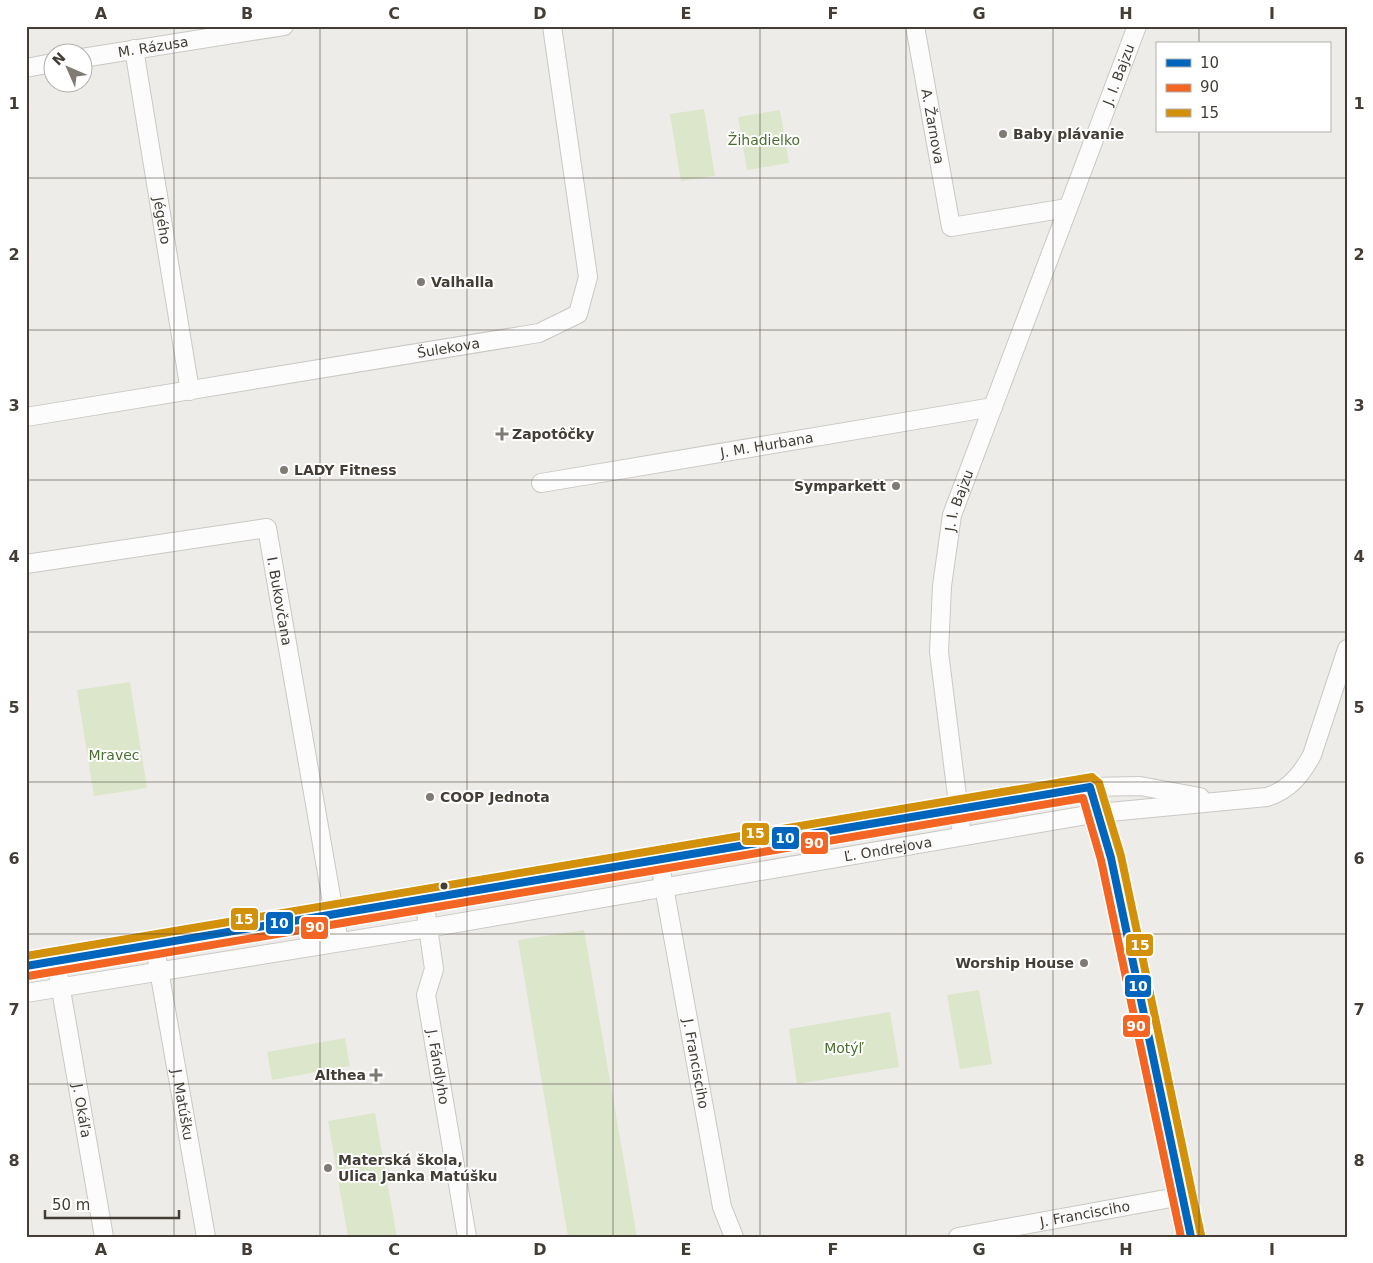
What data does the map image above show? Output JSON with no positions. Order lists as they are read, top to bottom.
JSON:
{
  "streets": {
    "street": [
      "M. Rázusa",
      "J. I. Bajzu",
      "A. Žarnova",
      "Jégého",
      "Šulekova",
      "J. M. Hurbana",
      "I. Bukovčana",
      "Ľ. Ondrejova",
      "J. Francisciho",
      "J. Fándlyho",
      "J. Matúšku",
      "J. Okáľa"
    ]
  },
  "crossings": [
    ["M. Rázusa", "Jégého"],
    ["J. I. Bajzu", "A. Žarnova"],
    ["J. I. Bajzu", "J. M. Hurbana"],
    ["J. I. Bajzu", "Ľ. Ondrejova"],
    ["Jégého", "Šulekova"],
    ["I. Bukovčana", "Ľ. Ondrejova"],
    ["Ľ. Ondrejova", "J. Francisciho"],
    ["Ľ. Ondrejova", "J. Fándlyho"],
    ["Ľ. Ondrejova", "J. Matúšku"],
    ["Ľ. Ondrejova", "J. Okáľa"]
  ],
  "parks": ["Žihadielko", "Mravec", "Motýľ"],
  "places": {
    "other": [
      "Baby plávanie",
      "Valhalla",
      "LADY Fitness",
      "Symparkett",
      "COOP Jednota",
      "Worship House",
      "Materská škola, Ulica Janka Matúšku"
    ],
    "health": ["Zapotôčky", "Althea"]
  },
  "lines": ["transit line 15", "transit line 10", "transit line 90"],
  "legend": ["10", "90", "15"],
  "scale_bar": "50 m",
  "north": "top left",
  "grid": {
    "columns": [
      "A",
      "B",
      "C",
      "D",
      "E",
      "F",
      "G",
      "H",
      "I"
    ],
    "rows": [
      "1",
      "2",
      "3",
      "4",
      "5",
      "6",
      "7",
      "8"
    ]
  }
}
